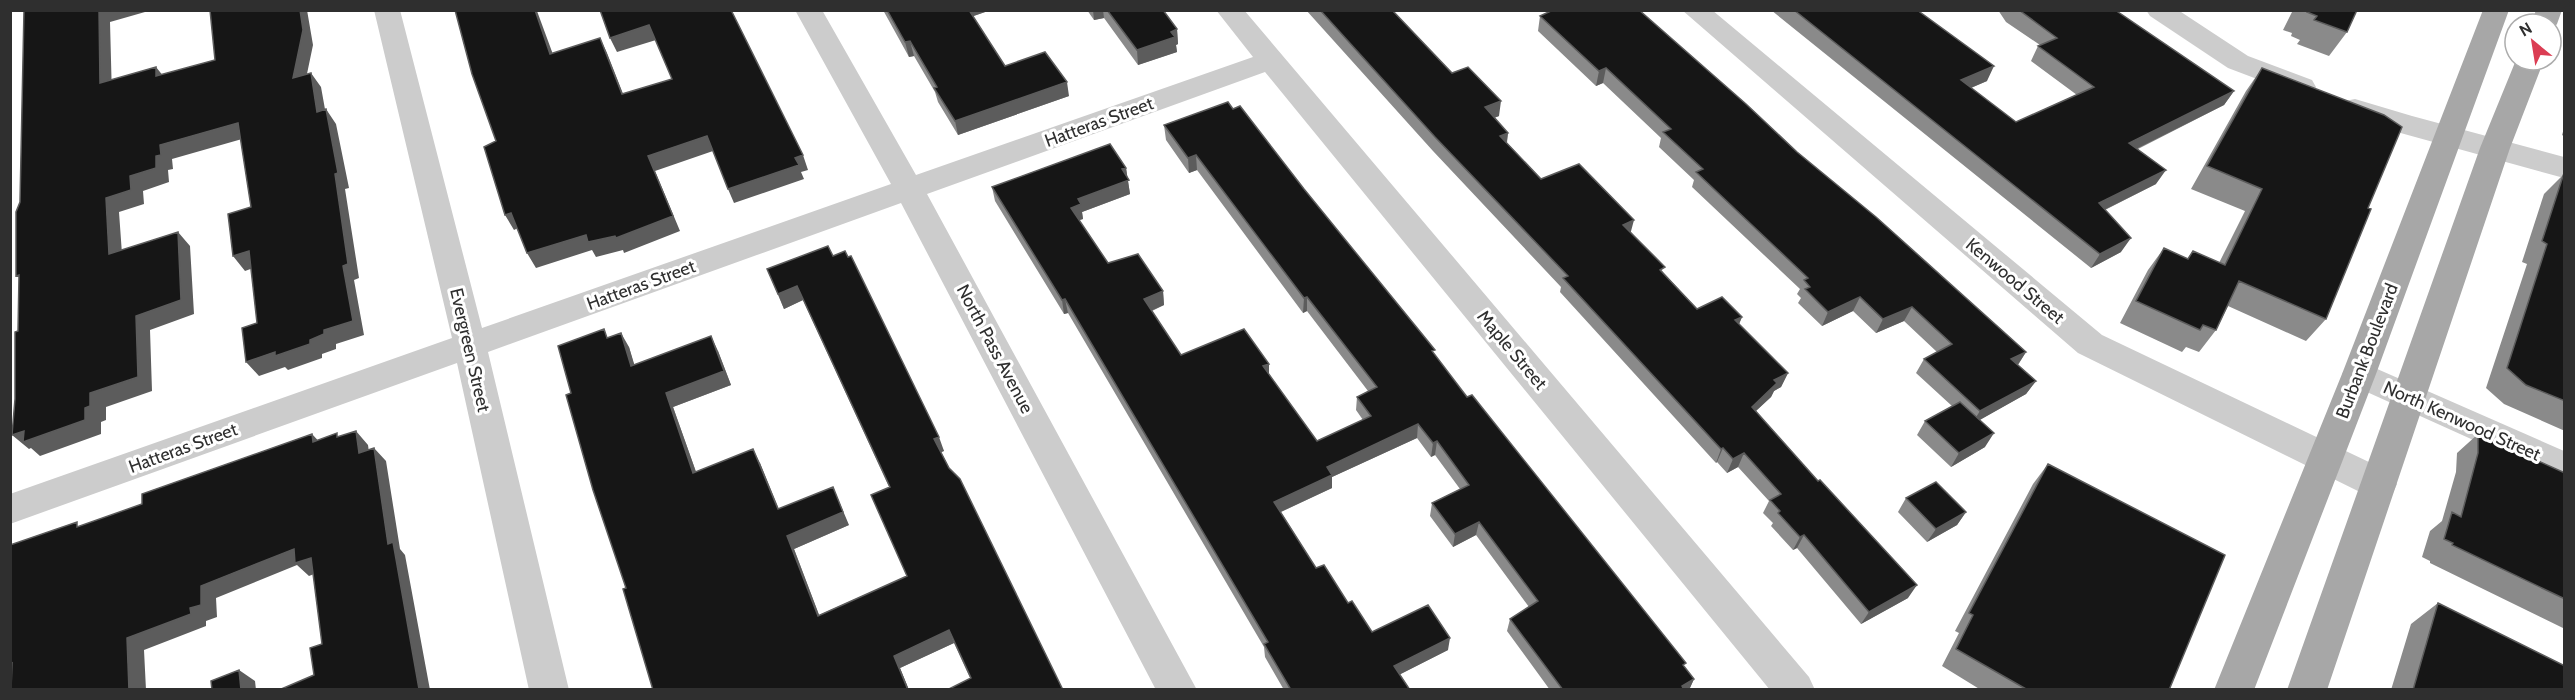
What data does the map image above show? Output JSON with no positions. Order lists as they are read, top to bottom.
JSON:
{
  "streets": {
    "main road": ["Burbank Boulevard"],
    "street": [
      "Hatteras Street",
      "Kenwood Street",
      "North Pass Avenue",
      "Evergreen Street",
      "Maple Street",
      "North Kenwood Street"
    ]
  },
  "crossings": [
    ["Hatteras Street", "North Pass Avenue"],
    ["Hatteras Street", "Evergreen Street"],
    ["Hatteras Street", "Maple Street"],
    ["Kenwood Street", "Burbank Boulevard"],
    ["Burbank Boulevard", "North Kenwood Street"]
  ],
  "north": "top left"
}
